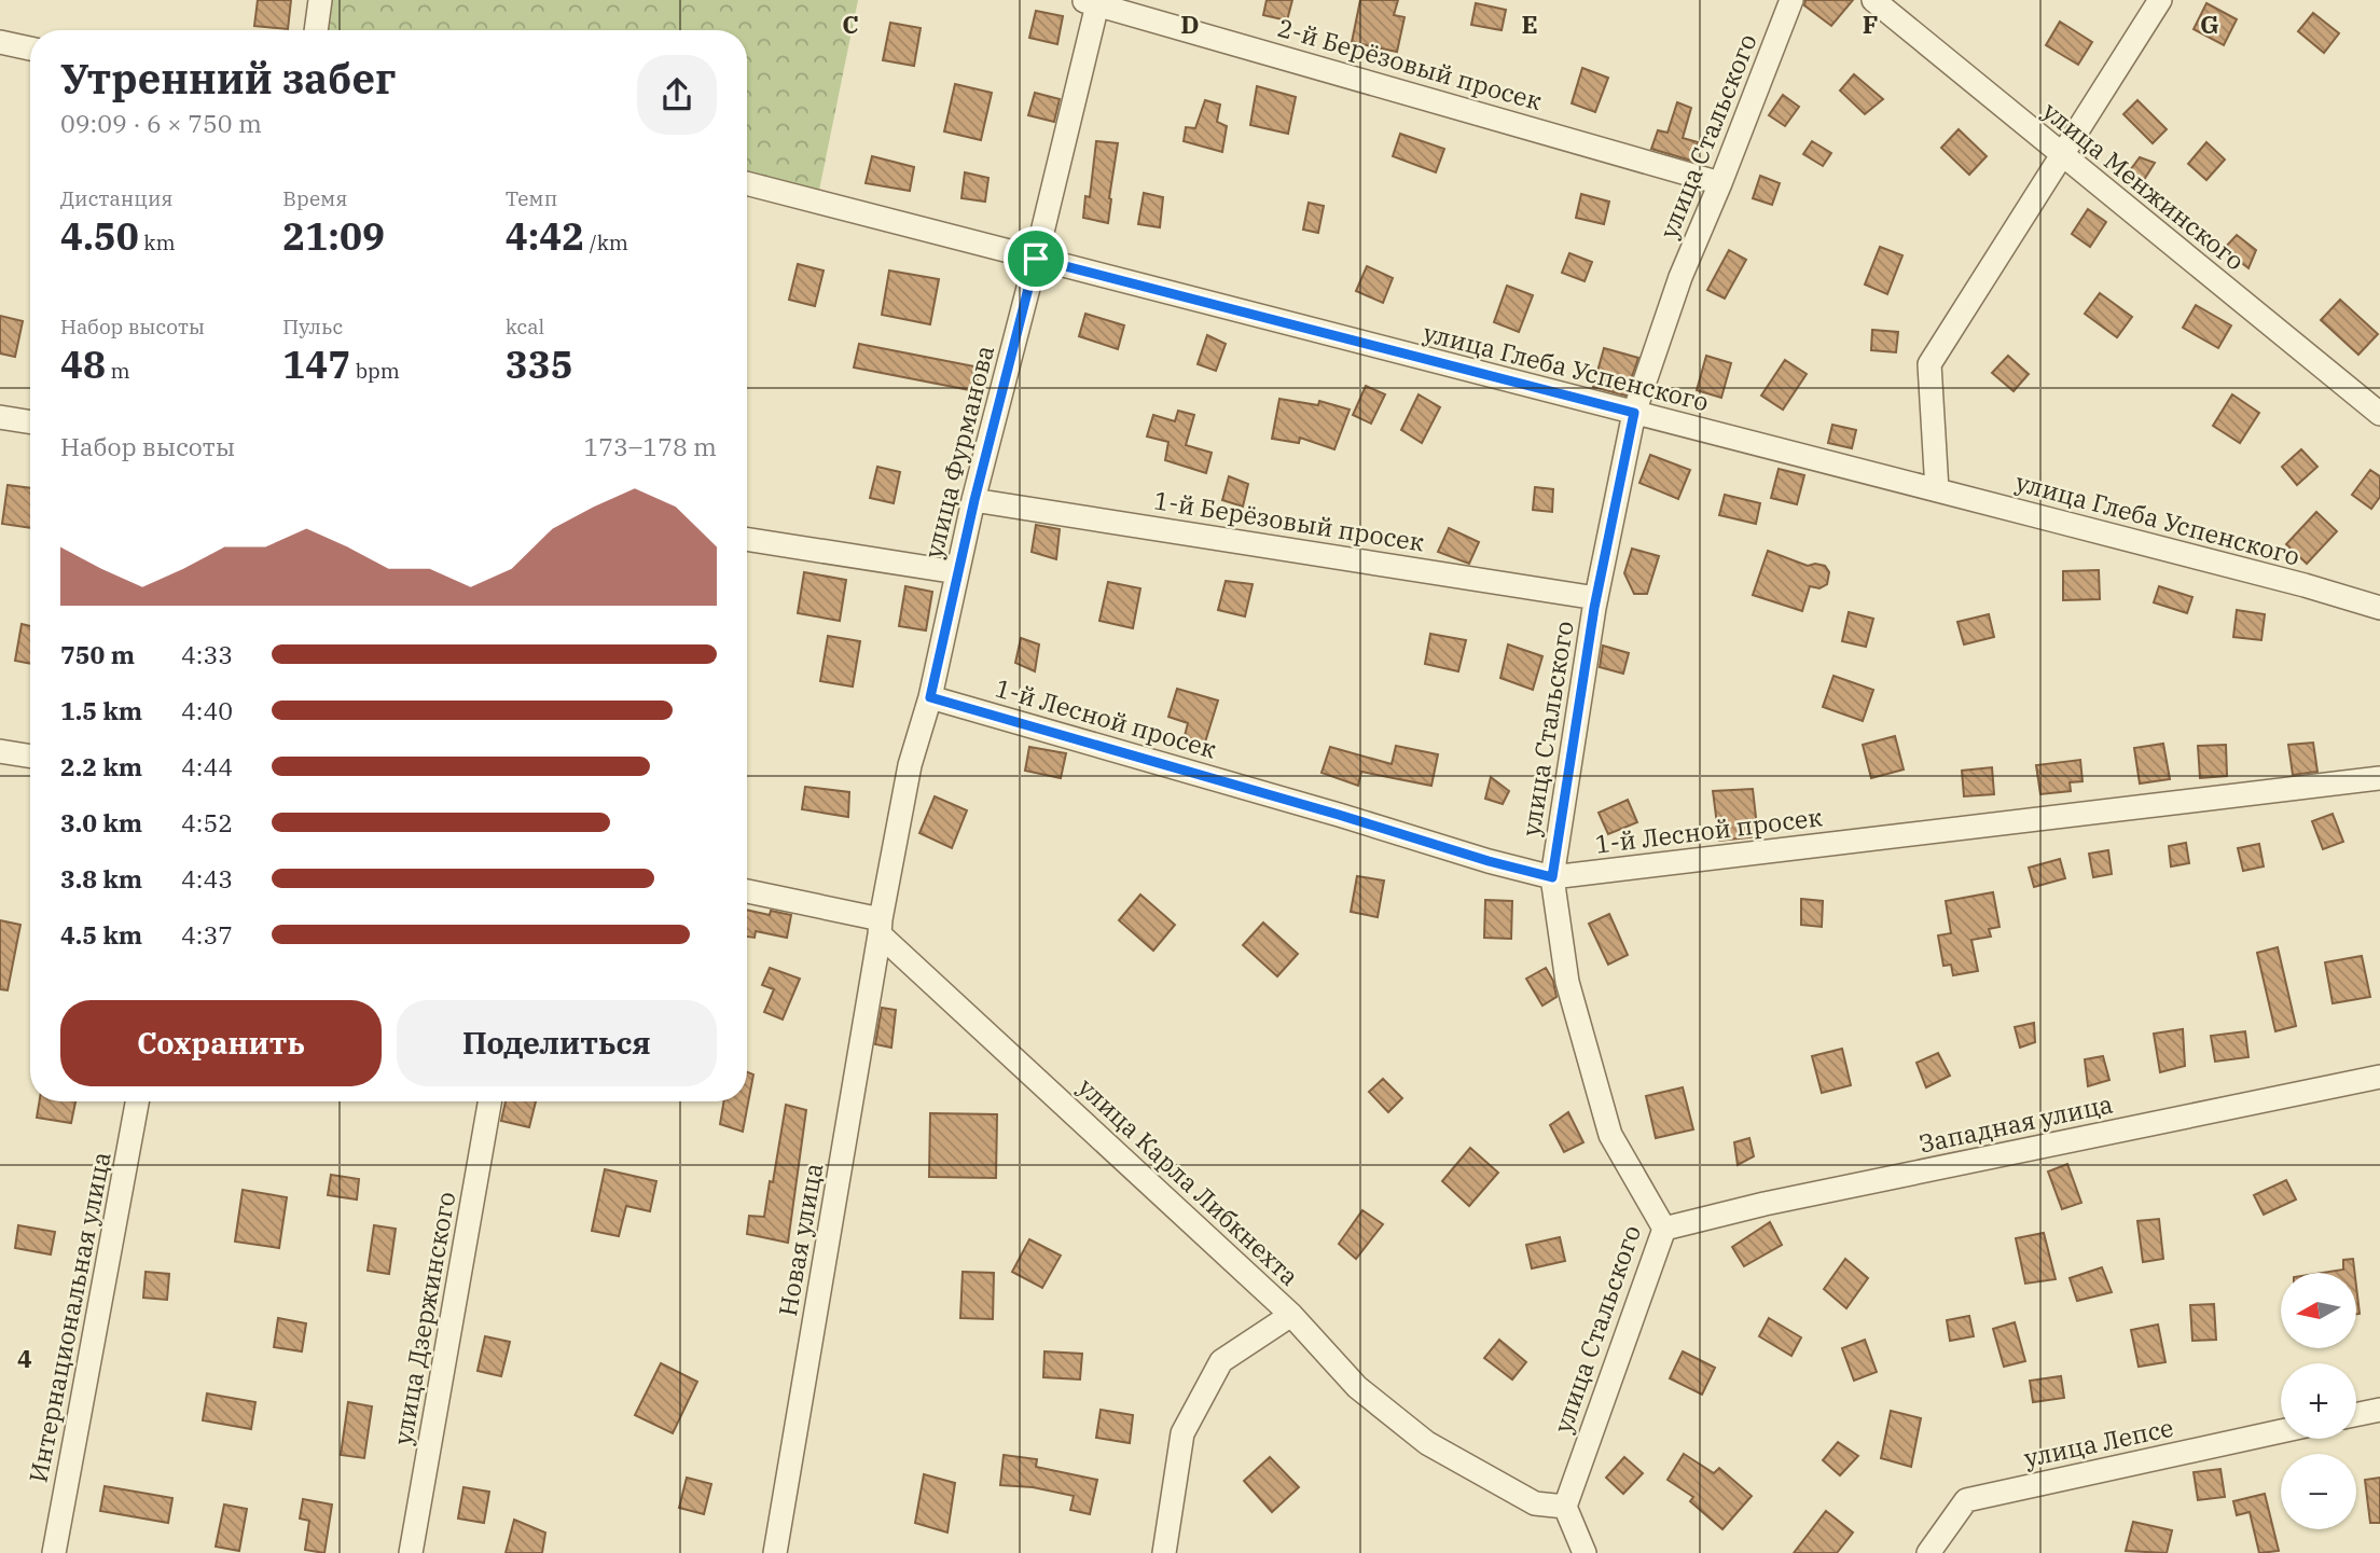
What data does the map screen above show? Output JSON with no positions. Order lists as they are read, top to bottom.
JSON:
{
  "streets": {
    "street": [
      "2-й Берёзовый просек",
      "улица Стальского",
      "улица Менжинского",
      "улица Глеба Успенского",
      "улица Фурманова",
      "1-й Берёзовый просек",
      "1-й Лесной просек",
      "Западная улица",
      "улица Карла Либкнехта",
      "Новая улица",
      "Интернациональная улица",
      "улица Дзержинского",
      "улица Лепсе"
    ]
  },
  "crossings": [
    ["2-й Берёзовый просек", "улица Стальского"],
    ["2-й Берёзовый просек", "улица Фурманова"],
    ["улица Стальского", "улица Глеба Успенского"],
    ["улица Стальского", "1-й Берёзовый просек"],
    ["улица Стальского", "1-й Лесной просек"],
    ["улица Стальского", "Западная улица"],
    ["улица Стальского", "улица Карла Либкнехта"],
    ["улица Глеба Успенского", "улица Фурманова"],
    ["улица Фурманова", "1-й Берёзовый просек"],
    ["улица Фурманова", "1-й Лесной просек"],
    ["улица Фурманова", "улица Карла Либкнехта"],
    ["улица Фурманова", "Новая улица"],
    ["улица Карла Либкнехта", "Новая улица"]
  ],
  "north": "left",
  "page": {
    "heading": ["Утренний забег", "09:09 · 6 × 750 m"],
    "stats": [
      ["Дистанция", "4.50 km"],
      ["Время", "21:09"],
      ["Темп", "4:42 /km"],
      ["Набор высоты", "48 m"],
      ["Пульс", "147 bpm"],
      ["kcal", "335"]
    ],
    "chart": ["Набор высоты", "173–178 m"],
    "list": [
      {
        "name": "750 m",
        "note": "4:33"
      },
      {
        "name": "1.5 km",
        "note": "4:40"
      },
      {
        "name": "2.2 km",
        "note": "4:44"
      },
      {
        "name": "3.0 km",
        "note": "4:52"
      },
      {
        "name": "3.8 km",
        "note": "4:43"
      },
      {
        "name": "4.5 km",
        "note": "4:37"
      }
    ],
    "buttons": ["Сохранить", "Поделиться"],
    "map_buttons": ["+", "−"]
  },
  "grid": {
    "columns": [
      "C",
      "D",
      "E",
      "F",
      "G"
    ],
    "rows": ["4"]
  }
}
